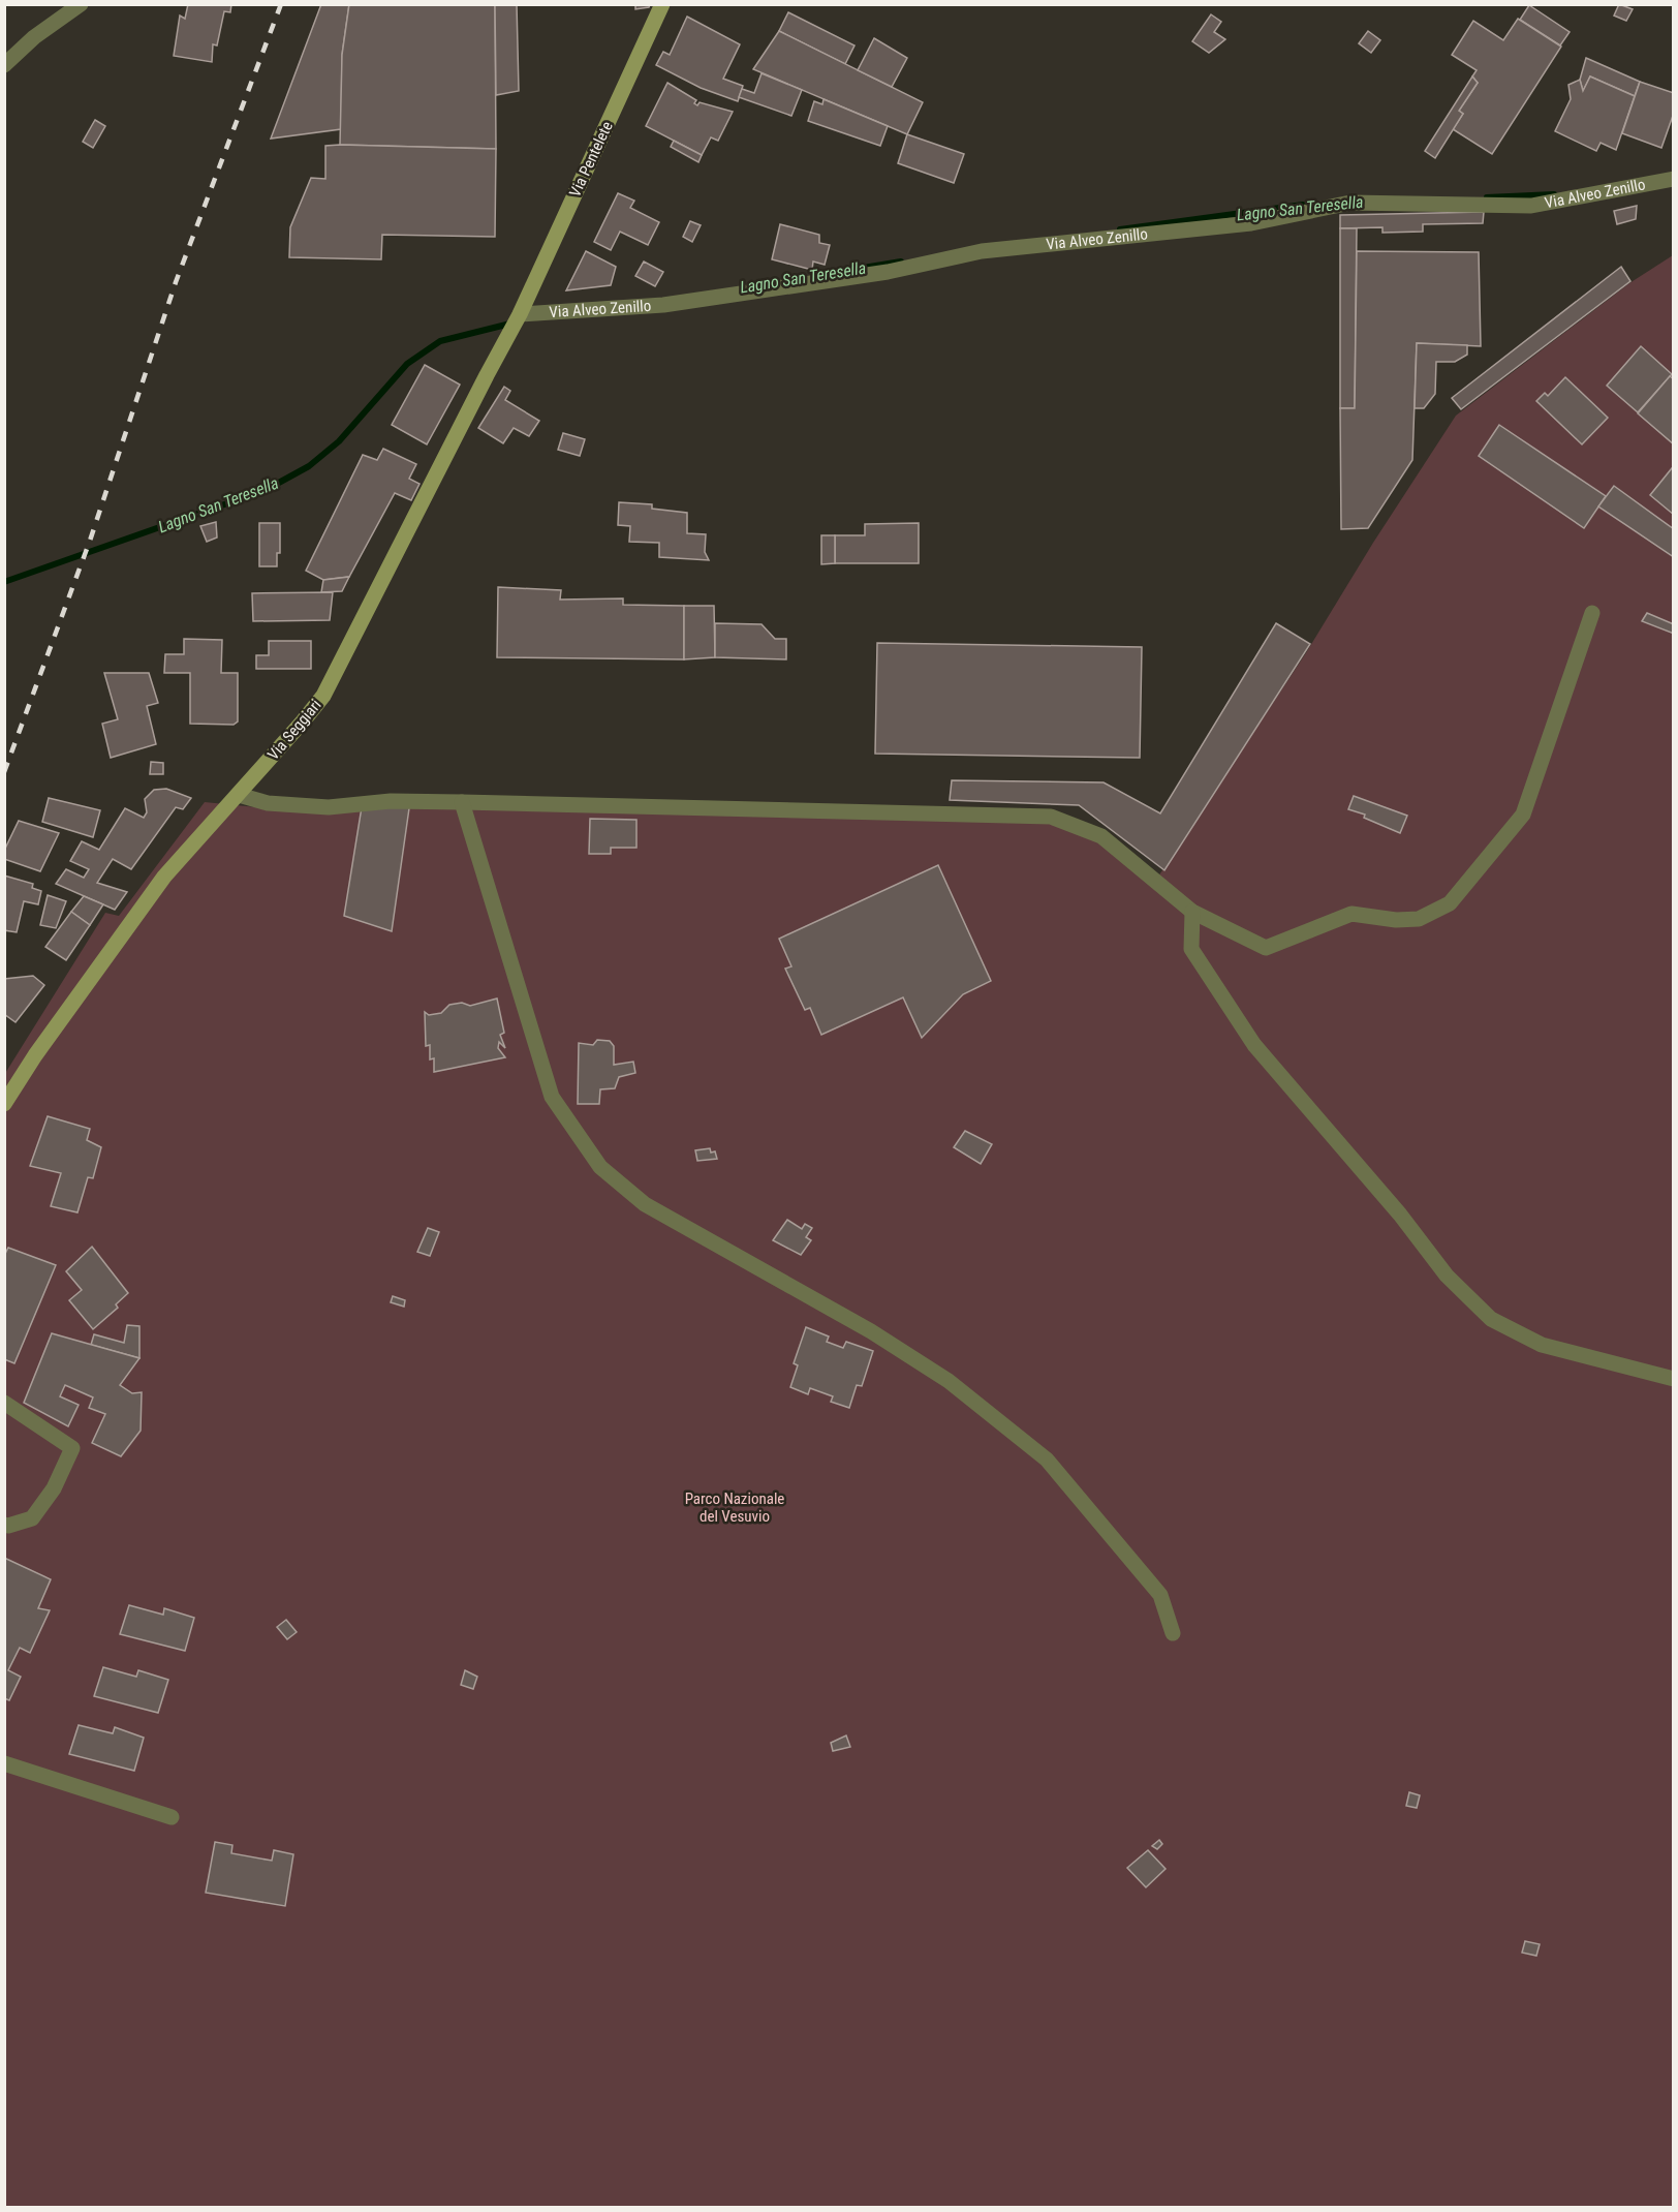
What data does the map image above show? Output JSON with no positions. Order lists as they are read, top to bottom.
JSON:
{
  "streets": {
    "main road": ["Via Pentelete", "Via Seggiari"],
    "street": ["Via Alveo Zenillo"]
  },
  "crossings": [
    ["Via Pentelete", "Via Alveo Zenillo"],
    ["Via Pentelete", "Via Seggiari"],
    ["Via Alveo Zenillo", "Via Seggiari"]
  ],
  "water": ["Lagno San Teresella"],
  "parks": ["Parco Nazionale del Vesuvio"]
}
